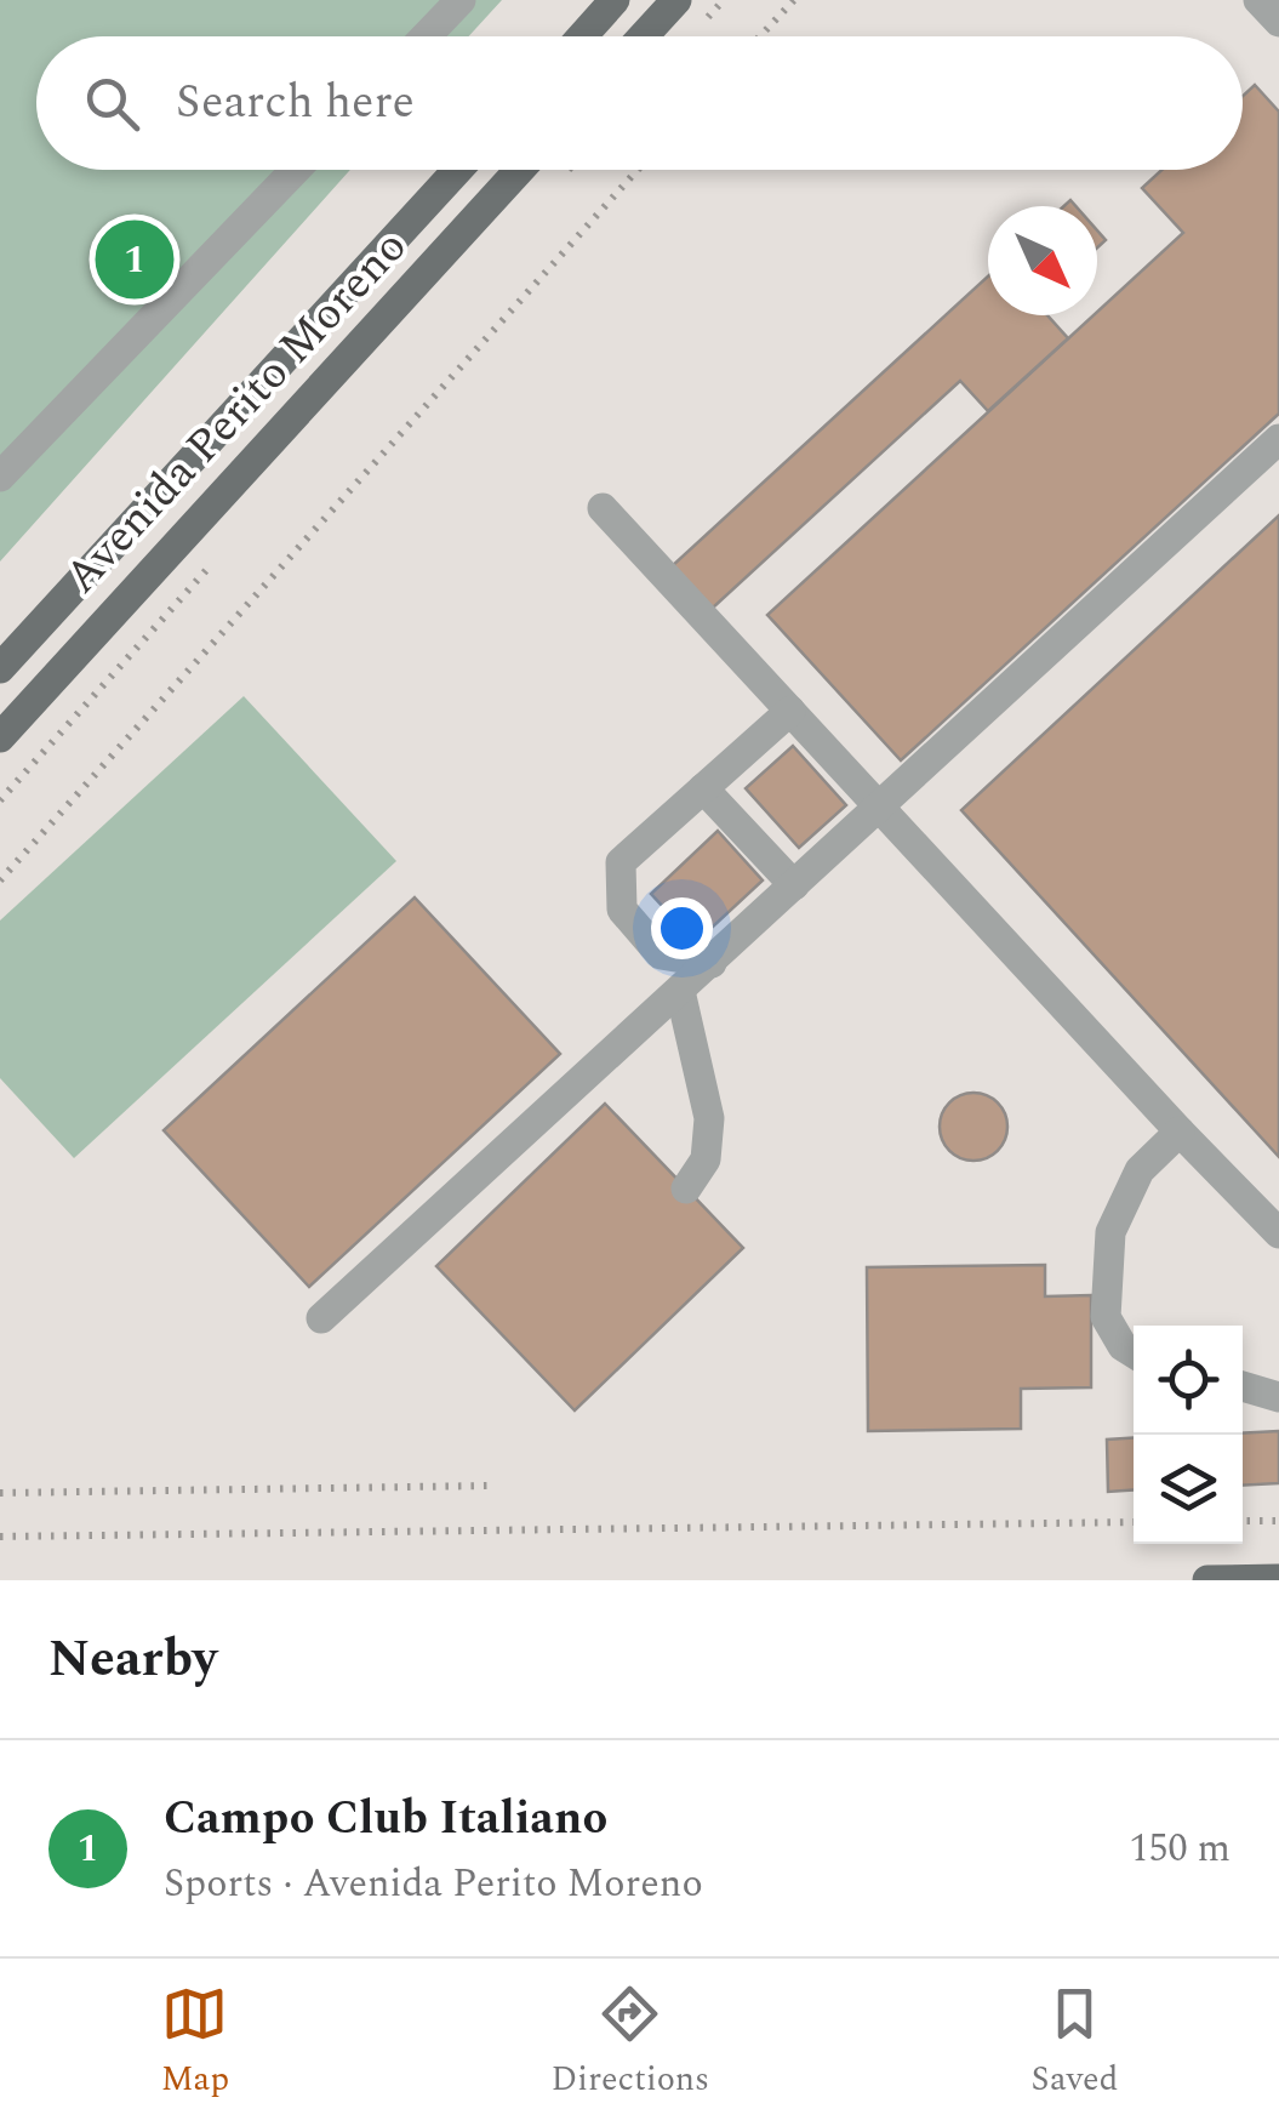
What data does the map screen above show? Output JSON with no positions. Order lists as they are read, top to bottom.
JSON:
{
  "streets": {
    "main road": ["Avenida Perito Moreno"]
  },
  "north": "bottom right",
  "page": {
    "search": "Search here",
    "pins": "1",
    "heading": "Nearby",
    "list": [
      {
        "mark": "1",
        "name": "Campo Club Italiano",
        "note": "Sports · Avenida Perito Moreno",
        "value": "150 m"
      }
    ],
    "nav": ["Map", "Directions", "Saved"]
  }
}
